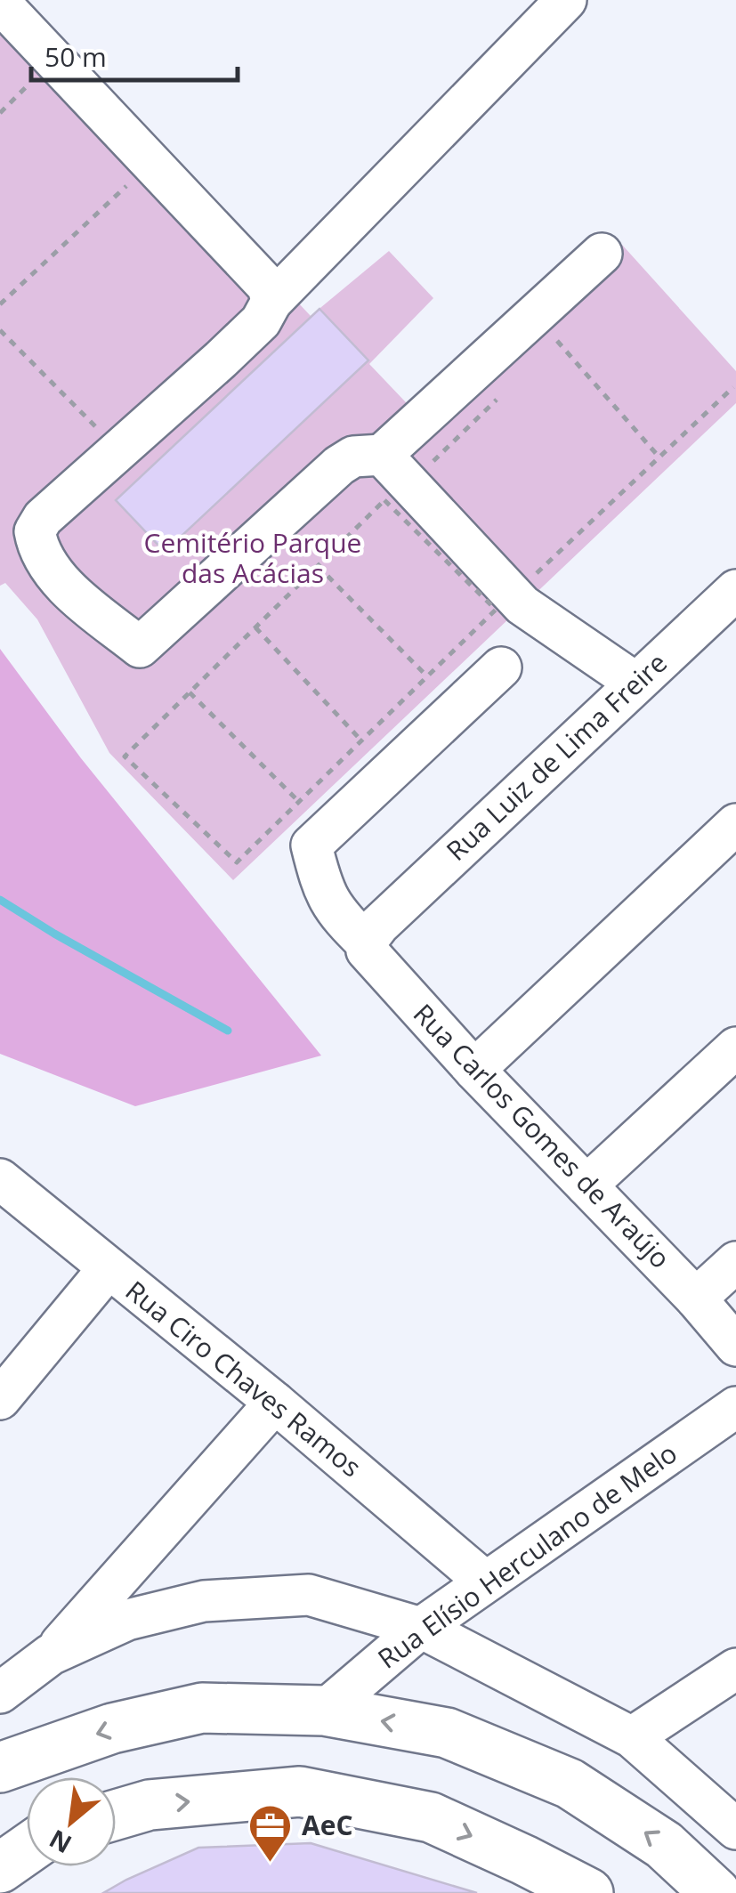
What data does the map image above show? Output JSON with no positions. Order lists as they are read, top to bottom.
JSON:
{
  "streets": {
    "street": [
      "Rua Luiz de Lima Freire",
      "Rua Carlos Gomes de Araújo",
      "Rua Ciro Chaves Ramos",
      "Rua Elísio Herculano de Melo"
    ]
  },
  "crossings": [
    ["Rua Luiz de Lima Freire", "Rua Carlos Gomes de Araújo"],
    ["Rua Ciro Chaves Ramos", "Rua Elísio Herculano de Melo"]
  ],
  "parks": ["Cemitério Parque das Acácias"],
  "places": {
    "office": ["AeC"]
  },
  "scale_bar": "50 m",
  "north": "bottom left"
}
